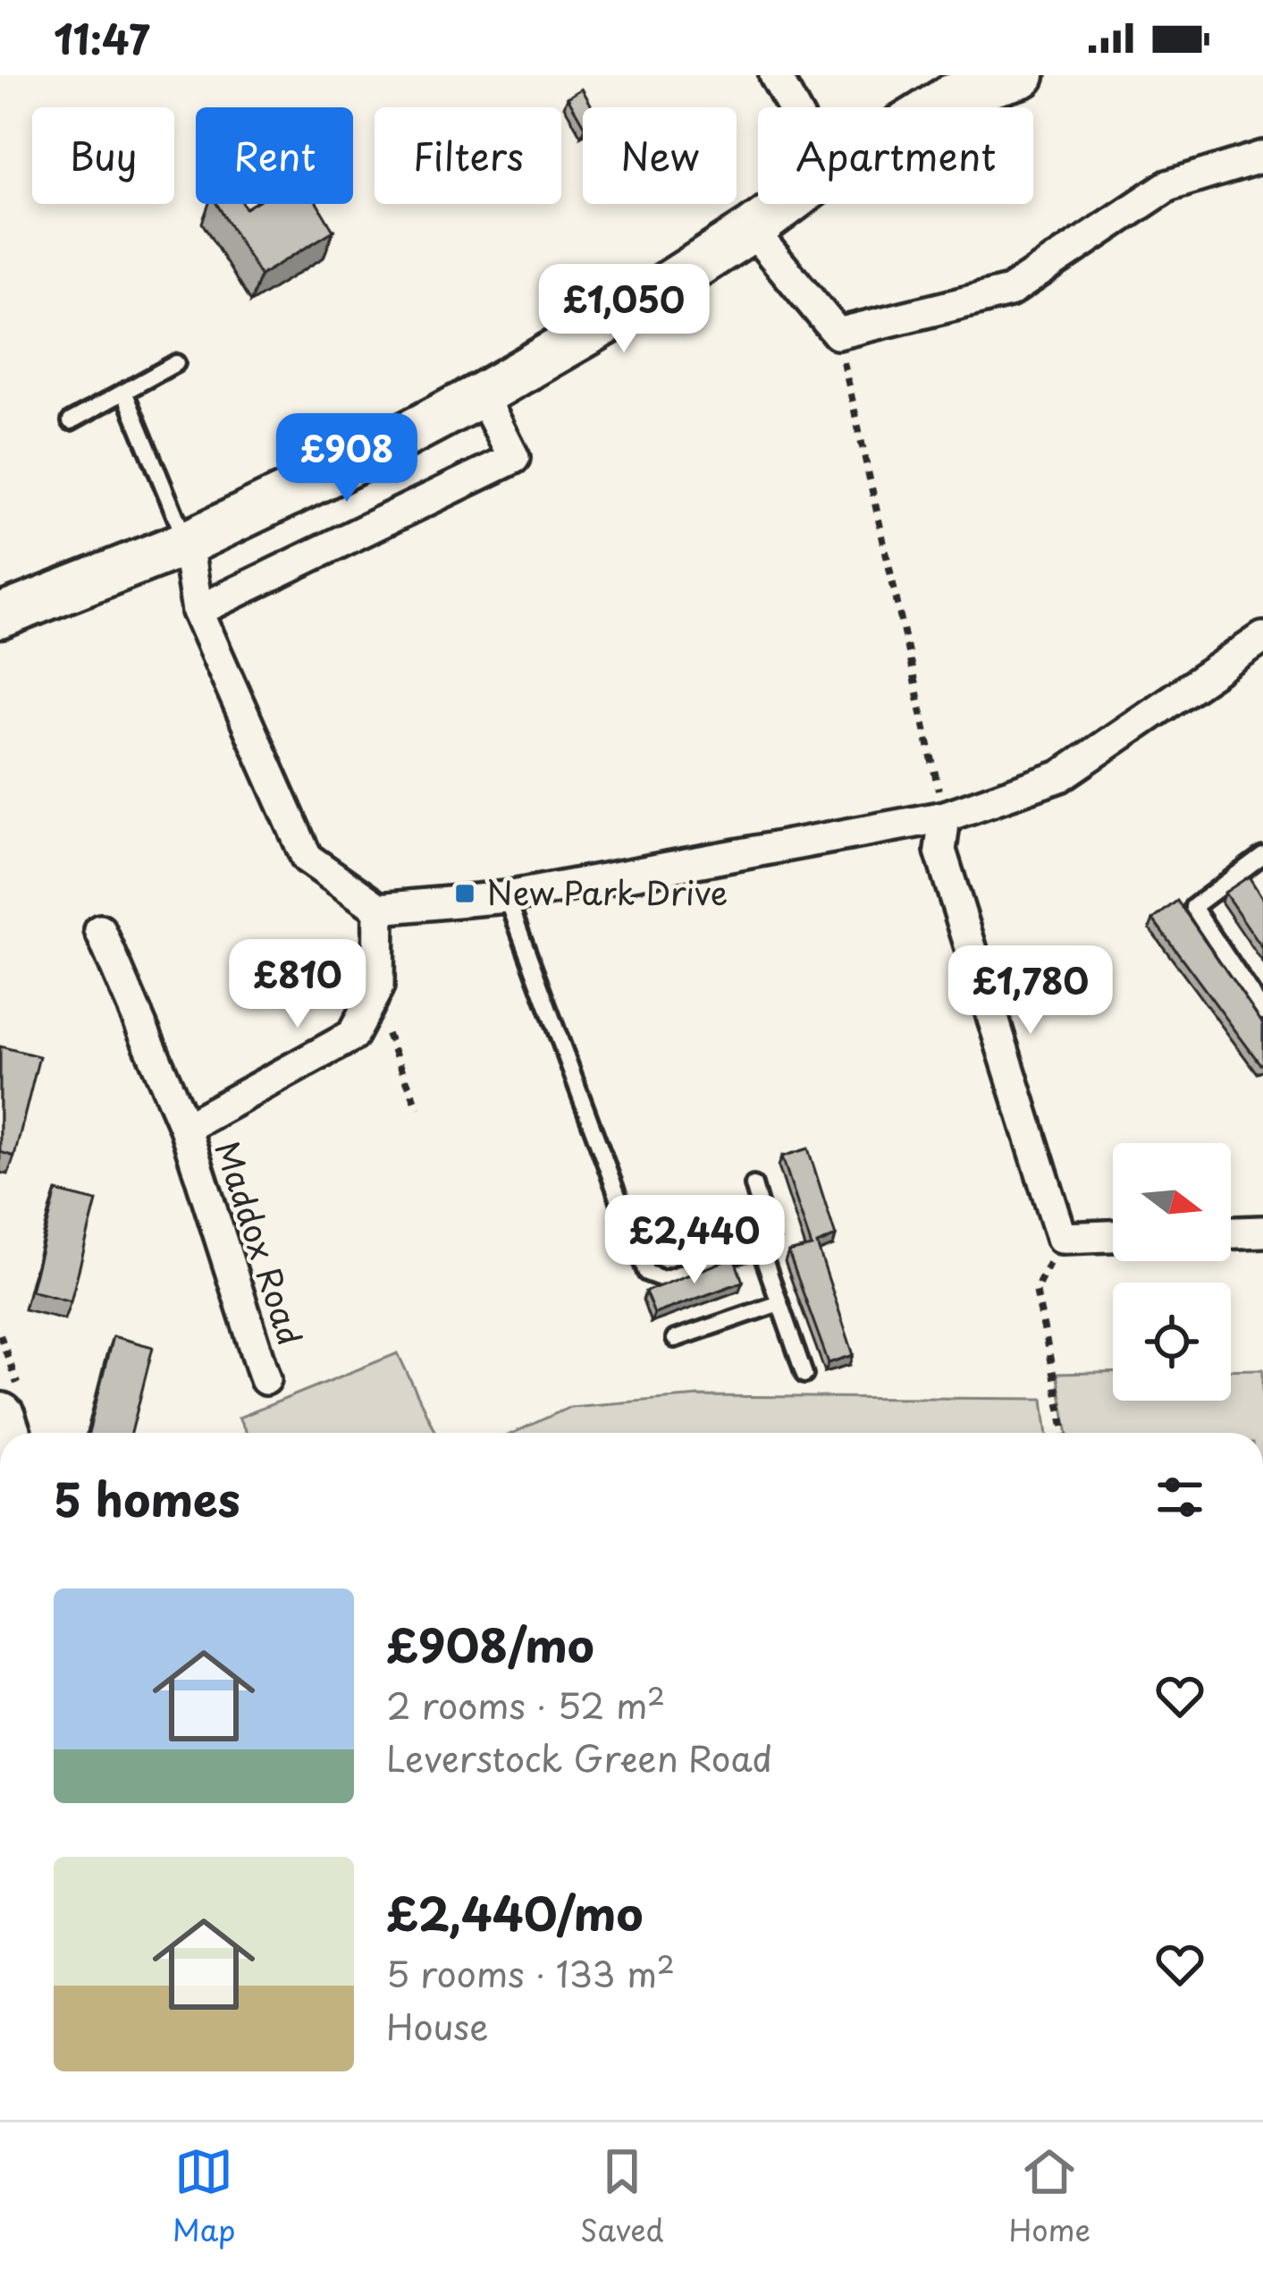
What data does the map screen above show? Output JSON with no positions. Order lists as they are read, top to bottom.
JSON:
{
  "streets": {
    "street": ["Maddox Road"]
  },
  "places": {
    "transit": ["New Park Drive"]
  },
  "north": "right",
  "page": {
    "status": "11:47",
    "chip": [
      "Buy",
      "Rent",
      "Filters",
      "New",
      "Apartment"
    ],
    "price": [
      "£1,050",
      "£908",
      "£810",
      "£1,780",
      "£2,440"
    ],
    "heading": "5 homes",
    "list": [
      {
        "name": "£908/mo",
        "note": "2 rooms · 52 m² · Leverstock Green Road"
      },
      {
        "name": "£2,440/mo",
        "note": "5 rooms · 133 m² · House"
      }
    ],
    "tabs": ["Map", "Saved", "Home"]
  }
}
